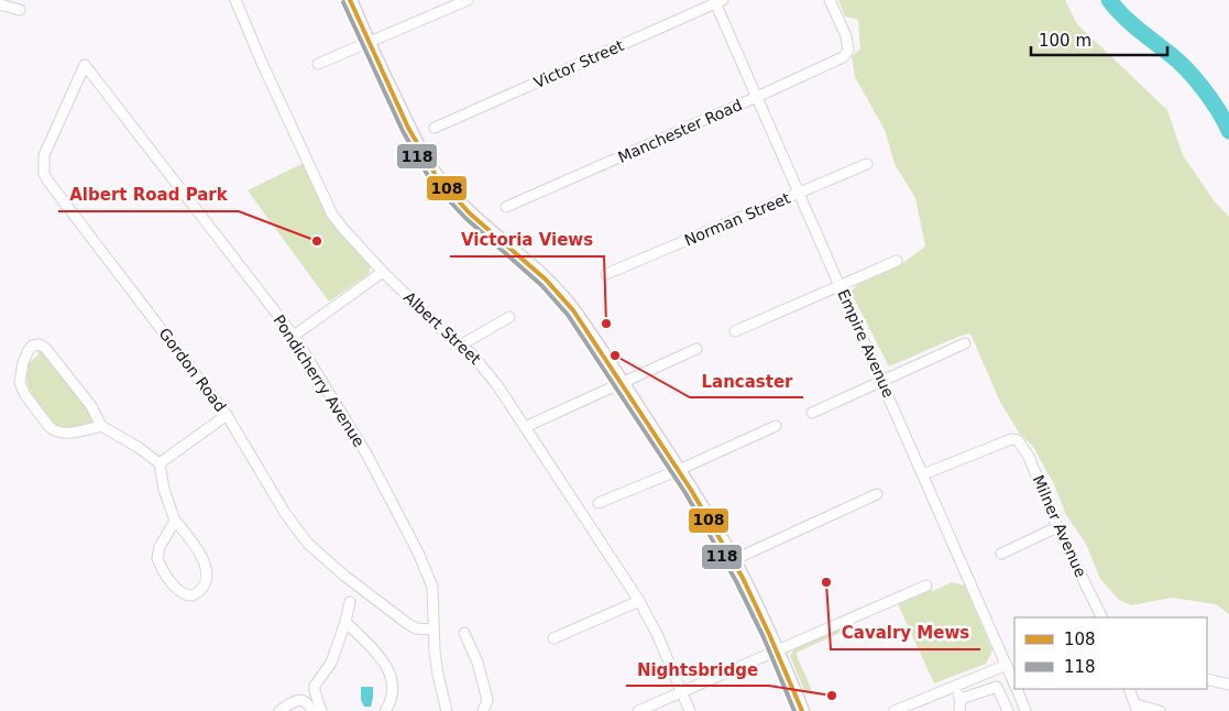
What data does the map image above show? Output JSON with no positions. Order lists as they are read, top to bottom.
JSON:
{
  "streets": {
    "street": [
      "Victor Street",
      "Manchester Road",
      "Norman Street",
      "Albert Street",
      "Empire Avenue",
      "Gordon Road",
      "Pondicherry Avenue",
      "Milner Avenue"
    ]
  },
  "crossings": [
    ["Victor Street", "Empire Avenue"],
    ["Manchester Road", "Empire Avenue"],
    ["Norman Street", "Empire Avenue"],
    ["Empire Avenue", "Milner Avenue"],
    ["Gordon Road", "Pondicherry Avenue"]
  ],
  "places": [
    "Albert Road Park",
    "Victoria Views",
    "Lancaster",
    "Cavalry Mews",
    "Nightsbridge"
  ],
  "lines": ["transit line 108", "transit line 118"],
  "legend": ["108", "118"],
  "scale_bar": "100 m"
}
